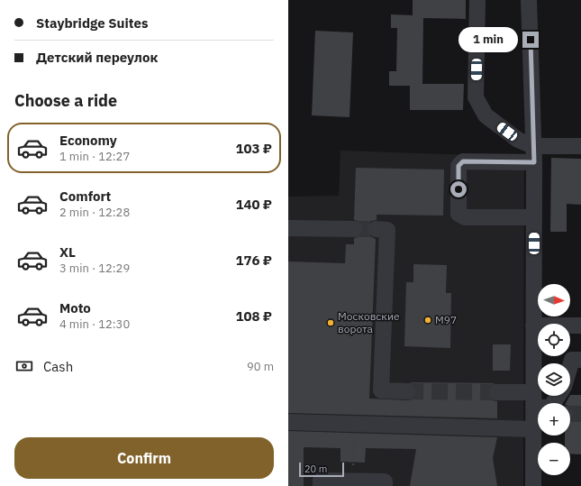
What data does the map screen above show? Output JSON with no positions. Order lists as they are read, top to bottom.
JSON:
{
  "places": ["M97", "Московские ворота"],
  "scale_bar": "20 m",
  "north": "right",
  "page": {
    "banner": ["Staybridge Suites", "Детский переулок"],
    "bubble": "1 min",
    "heading": "Choose a ride",
    "list": [
      {
        "name": "Economy",
        "note": "1 min · 12:27",
        "value": "103 ₽"
      },
      {
        "name": "Comfort",
        "note": "2 min · 12:28",
        "value": "140 ₽"
      },
      {
        "name": "XL",
        "note": "3 min · 12:29",
        "value": "176 ₽"
      },
      {
        "name": "Moto",
        "note": "4 min · 12:30",
        "value": "108 ₽"
      }
    ],
    "map_buttons": ["+", "−"],
    "pay": ["Cash", "90 m"],
    "buttons": "Confirm",
    "scale": "20 m"
  }
}
